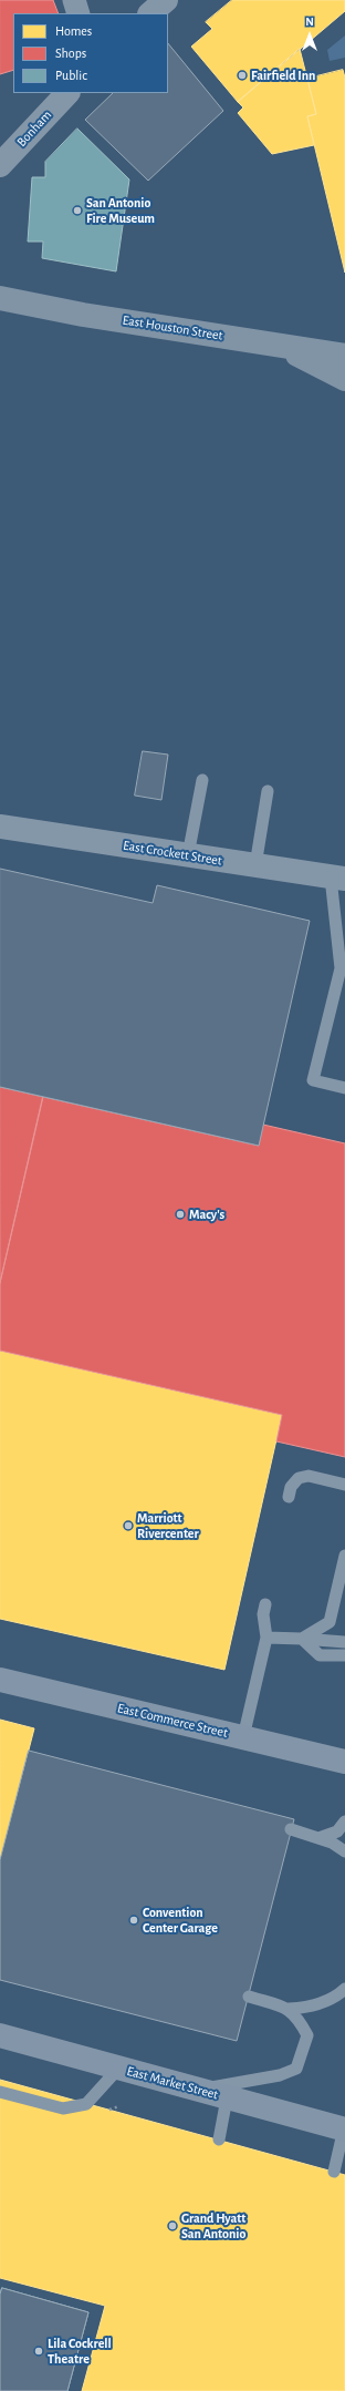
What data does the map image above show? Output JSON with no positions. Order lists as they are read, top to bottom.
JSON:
{
  "streets": {
    "main road": ["East Houston Street", "East Commerce Street", "East Market Street"],
    "street": ["Bonham", "East Crockett Street"]
  },
  "places": [
    "Fairfield Inn",
    "San Antonio Fire Museum",
    "Macy's",
    "Marriott Rivercenter",
    "Convention Center Garage",
    "Grand Hyatt San Antonio",
    "Lila Cockrell Theatre"
  ],
  "legend": ["Homes", "Shops", "Public"],
  "north": "top"
}
